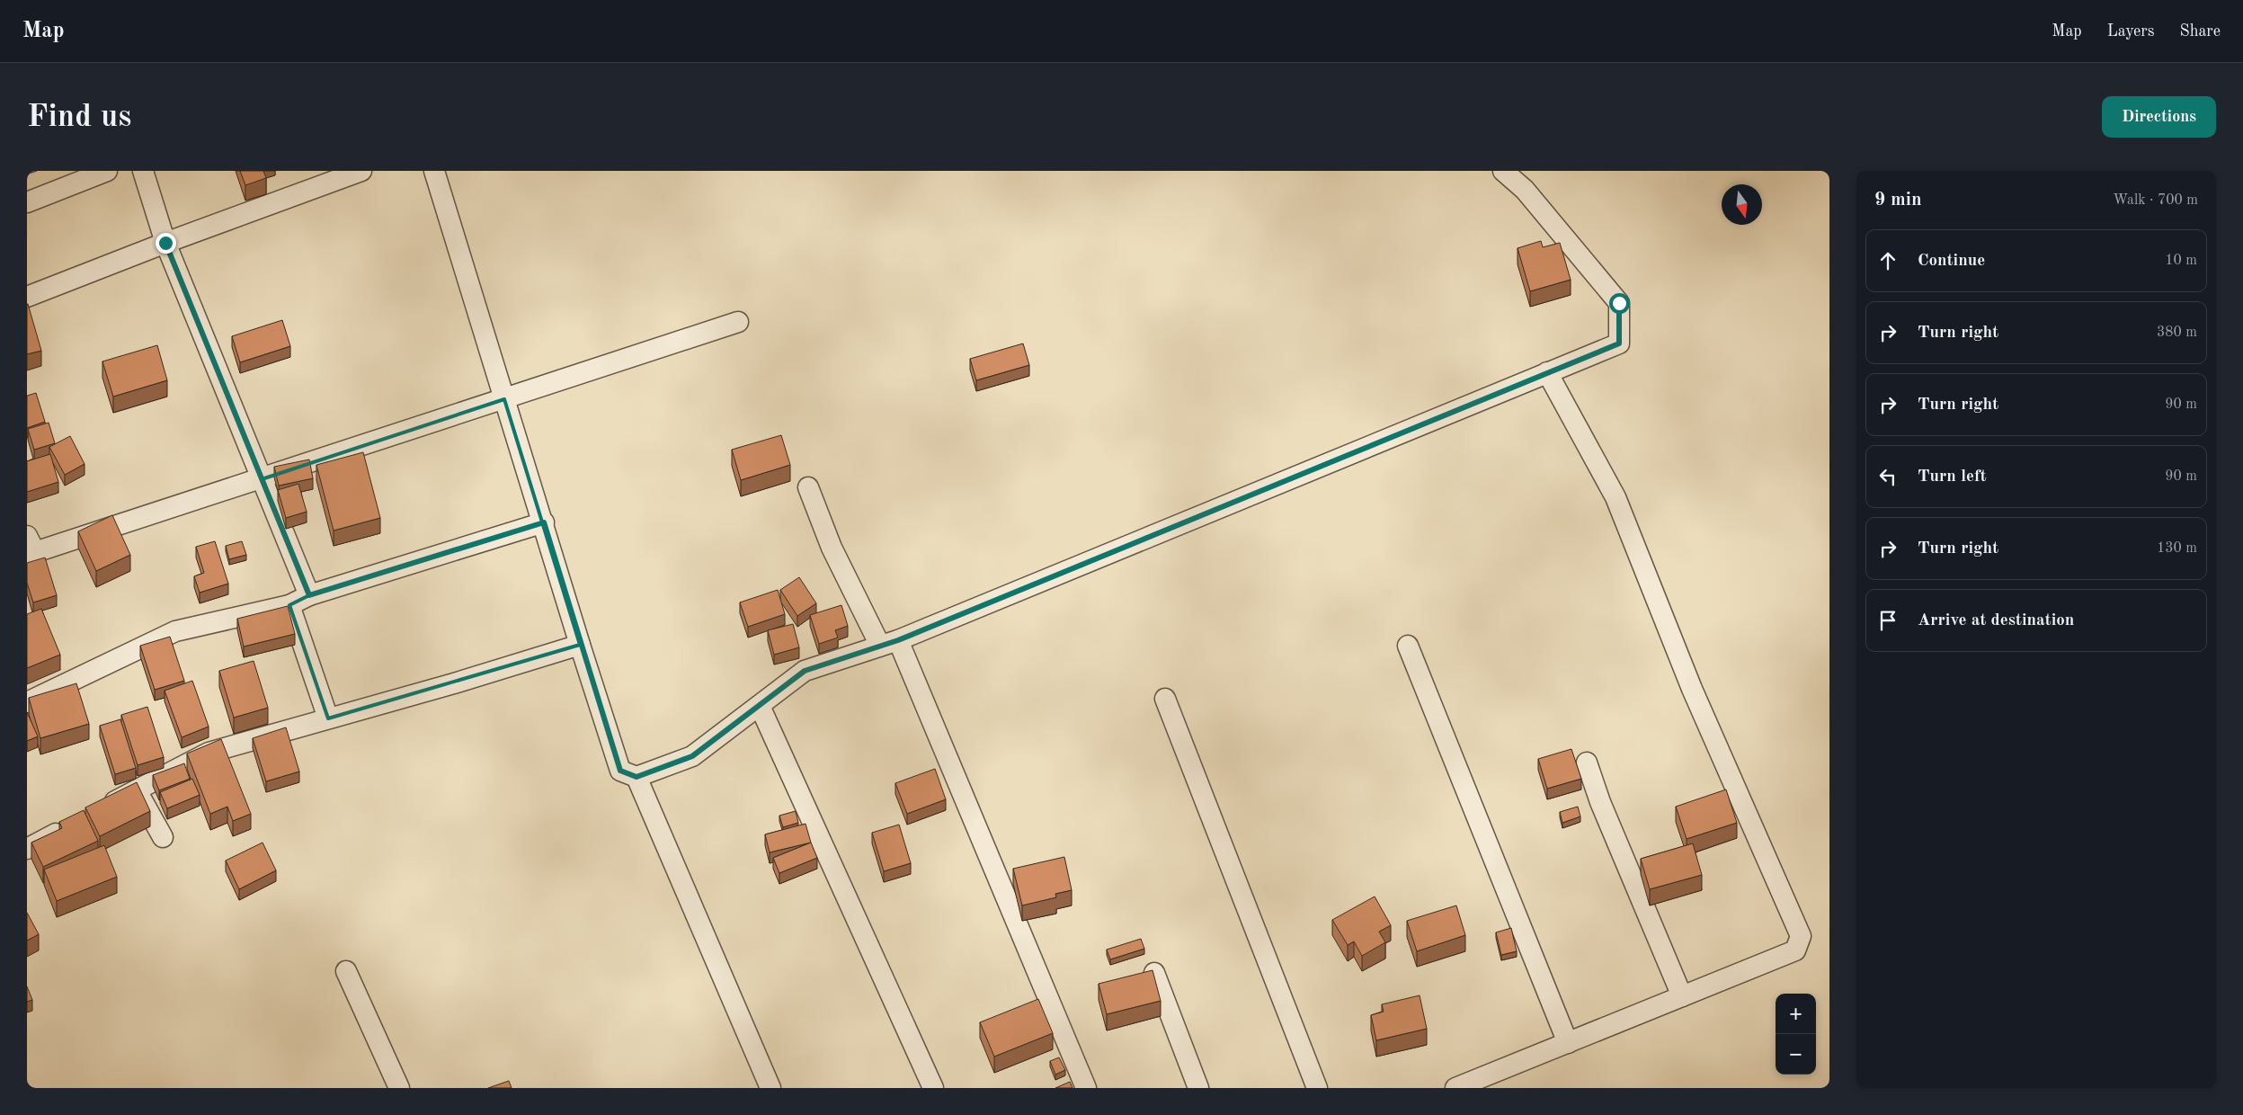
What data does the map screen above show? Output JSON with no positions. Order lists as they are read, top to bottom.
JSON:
{
  "north": "bottom",
  "page": {
    "header": "Map",
    "nav": ["Map", "Layers", "Share"],
    "buttons": "Directions",
    "title": "Find us",
    "heading": ["9 min", "Walk · 700 m"],
    "list": [
      ["Continue", "10 m"],
      ["Turn right", "380 m"],
      ["Turn right", "90 m"],
      ["Turn left", "90 m"],
      ["Turn right", "130 m"],
      "Arrive at destination"
    ],
    "map_buttons": ["+", "−"]
  }
}
